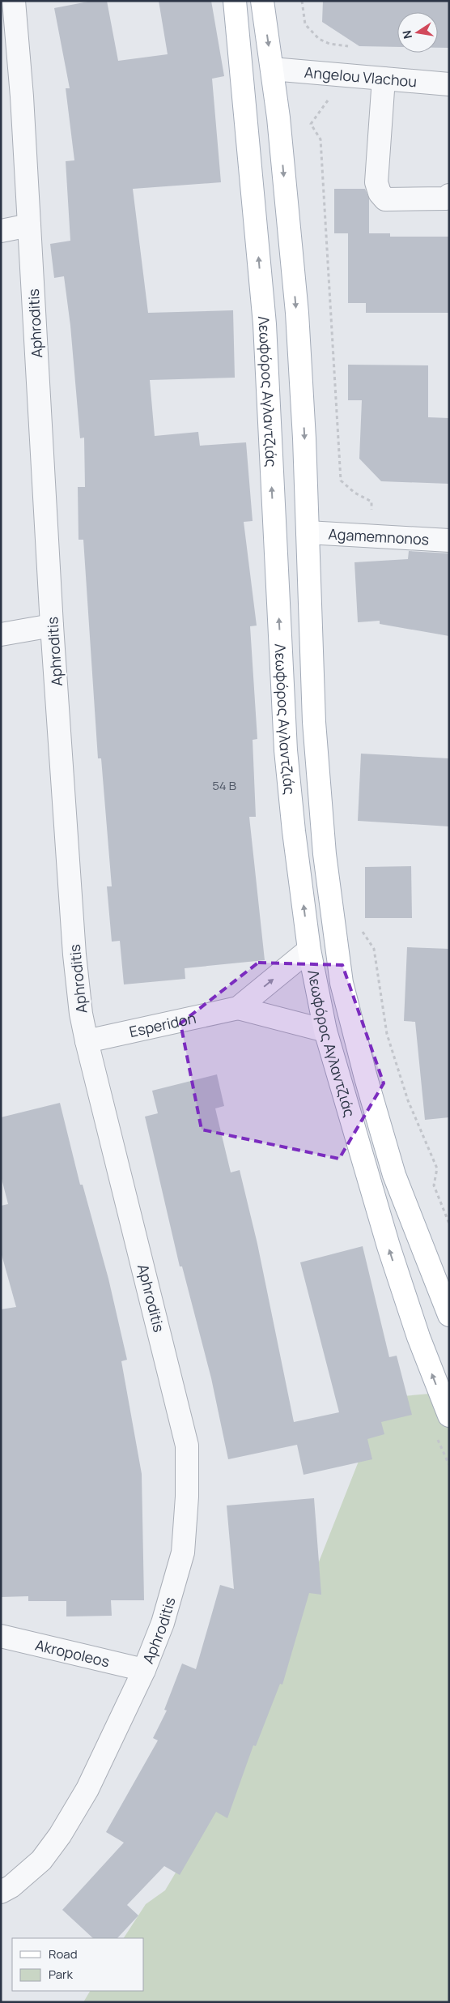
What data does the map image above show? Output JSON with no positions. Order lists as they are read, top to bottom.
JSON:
{
  "streets": {
    "main road": ["Λεωφόρος Αγλαντζιάς"],
    "street": [
      "Angelou Vlachou",
      "Aphroditis",
      "Agamemnonos",
      "Esperidon",
      "Akropoleos"
    ]
  },
  "crossings": [
    ["Angelou Vlachou", "Λεωφόρος Αγλαντζιάς"],
    ["Aphroditis", "Esperidon"],
    ["Aphroditis", "Akropoleos"],
    ["Λεωφόρος Αγλαντζιάς", "Agamemnonos"],
    ["Λεωφόρος Αγλαντζιάς", "Esperidon"]
  ],
  "house_numbers": ["54 B"],
  "legend": ["Road", "Park"],
  "north": "left"
}
